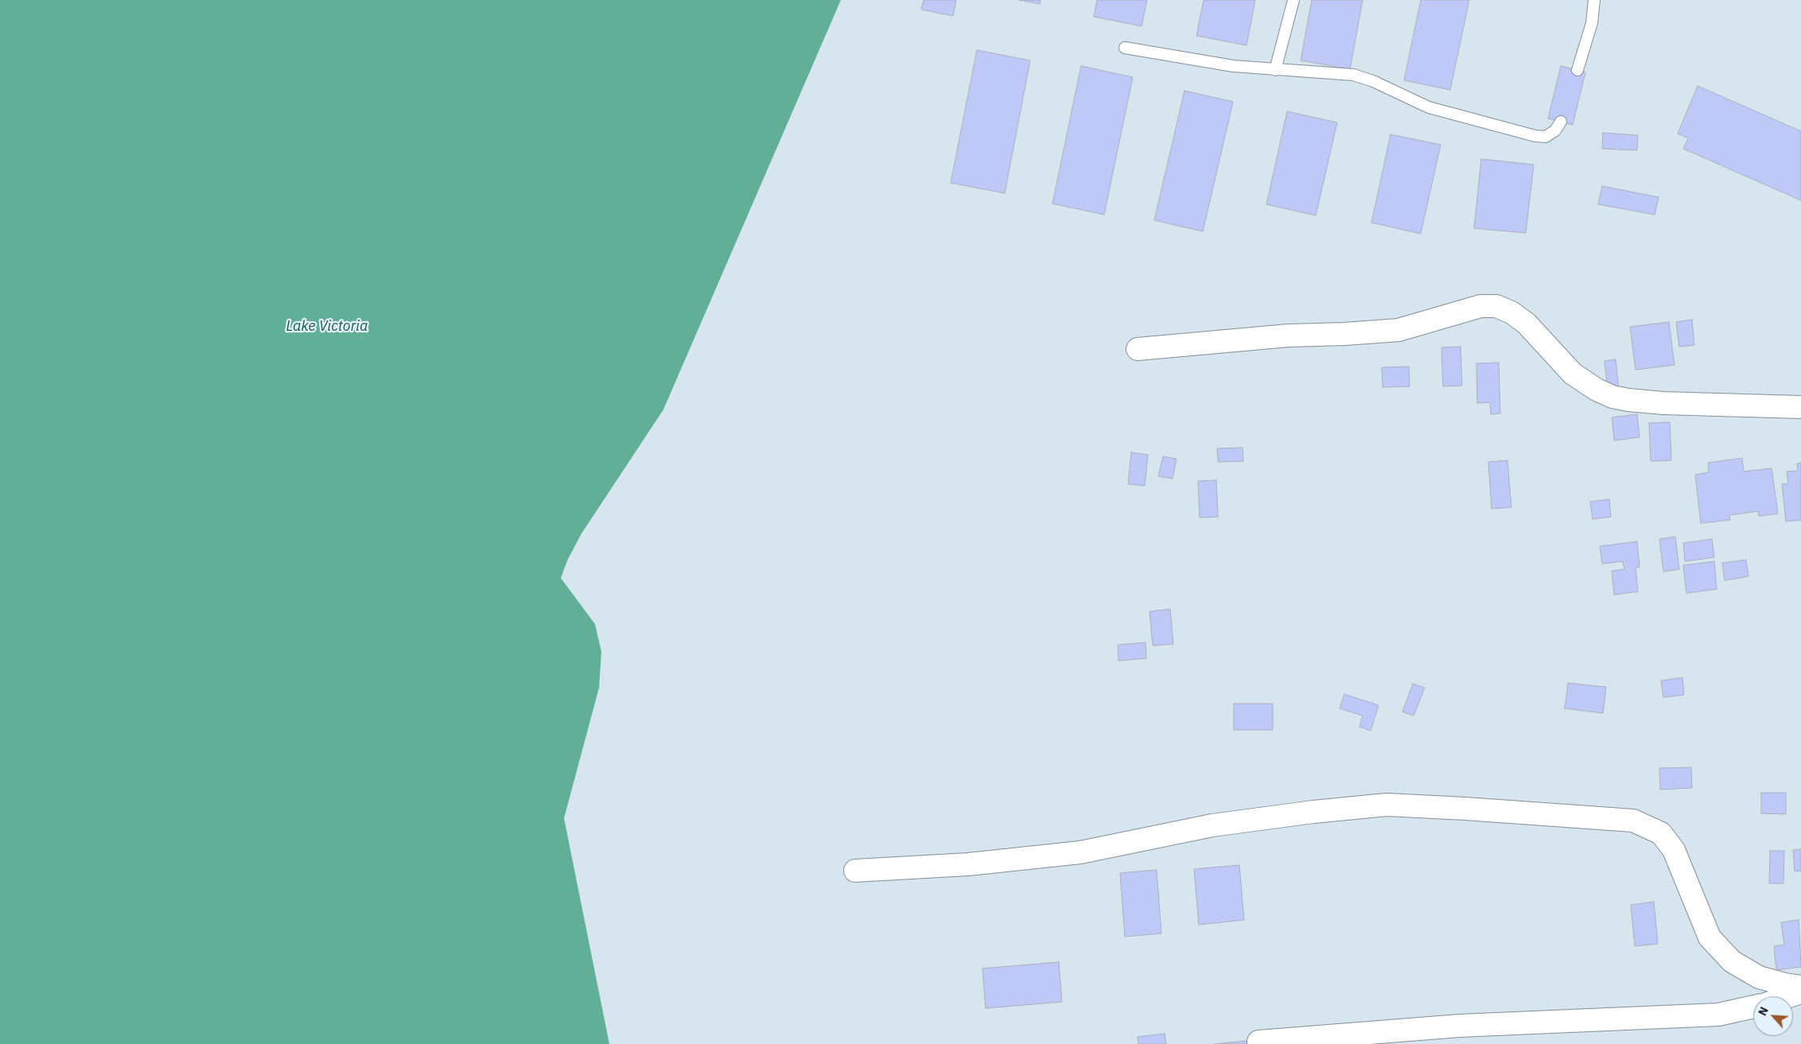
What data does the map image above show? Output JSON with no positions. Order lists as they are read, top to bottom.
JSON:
{
  "water": ["Lake Victoria"],
  "north": "top left"
}
